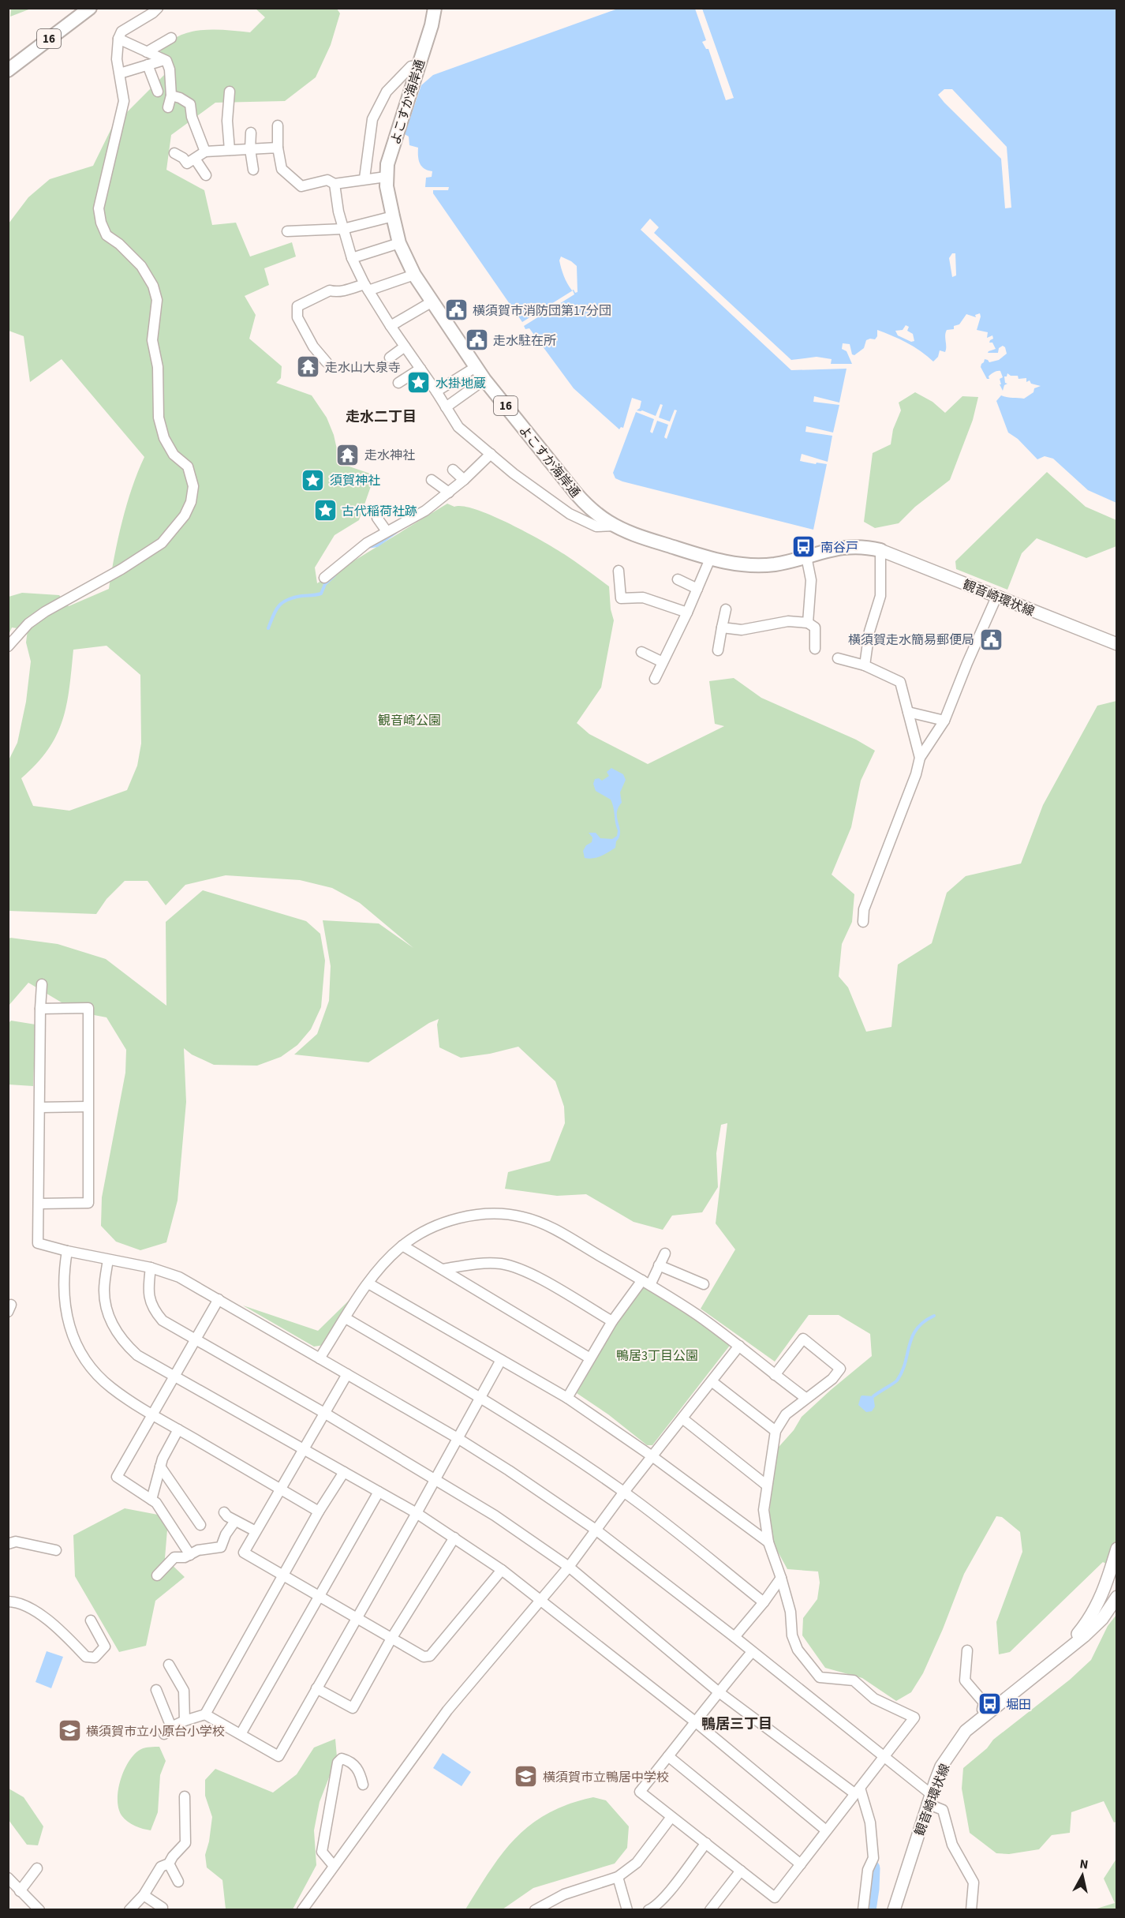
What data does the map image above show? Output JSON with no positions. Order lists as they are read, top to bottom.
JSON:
{
  "streets": {
    "highway": ["16", "よこすか海岸通"],
    "main road": ["観音崎環状線"]
  },
  "crossings": [
    ["よこすか海岸通", "観音崎環状線"]
  ],
  "districts": ["走水二丁目", "鴨居三丁目"],
  "parks": ["観音崎公園", "鴨居3丁目公園"],
  "places": {
    "public building": ["横須賀市消防団第17分団", "走水駐在所", "横須賀走水簡易郵便局"],
    "temple": ["走水山大泉寺", "走水神社"],
    "place": ["水掛地蔵", "須賀神社", "古代稲荷社跡"],
    "bus stop": ["南谷戸", "堀田"],
    "school or university": ["横須賀市立小原台小学校", "横須賀市立鴨居中学校"]
  },
  "north": "top"
}
